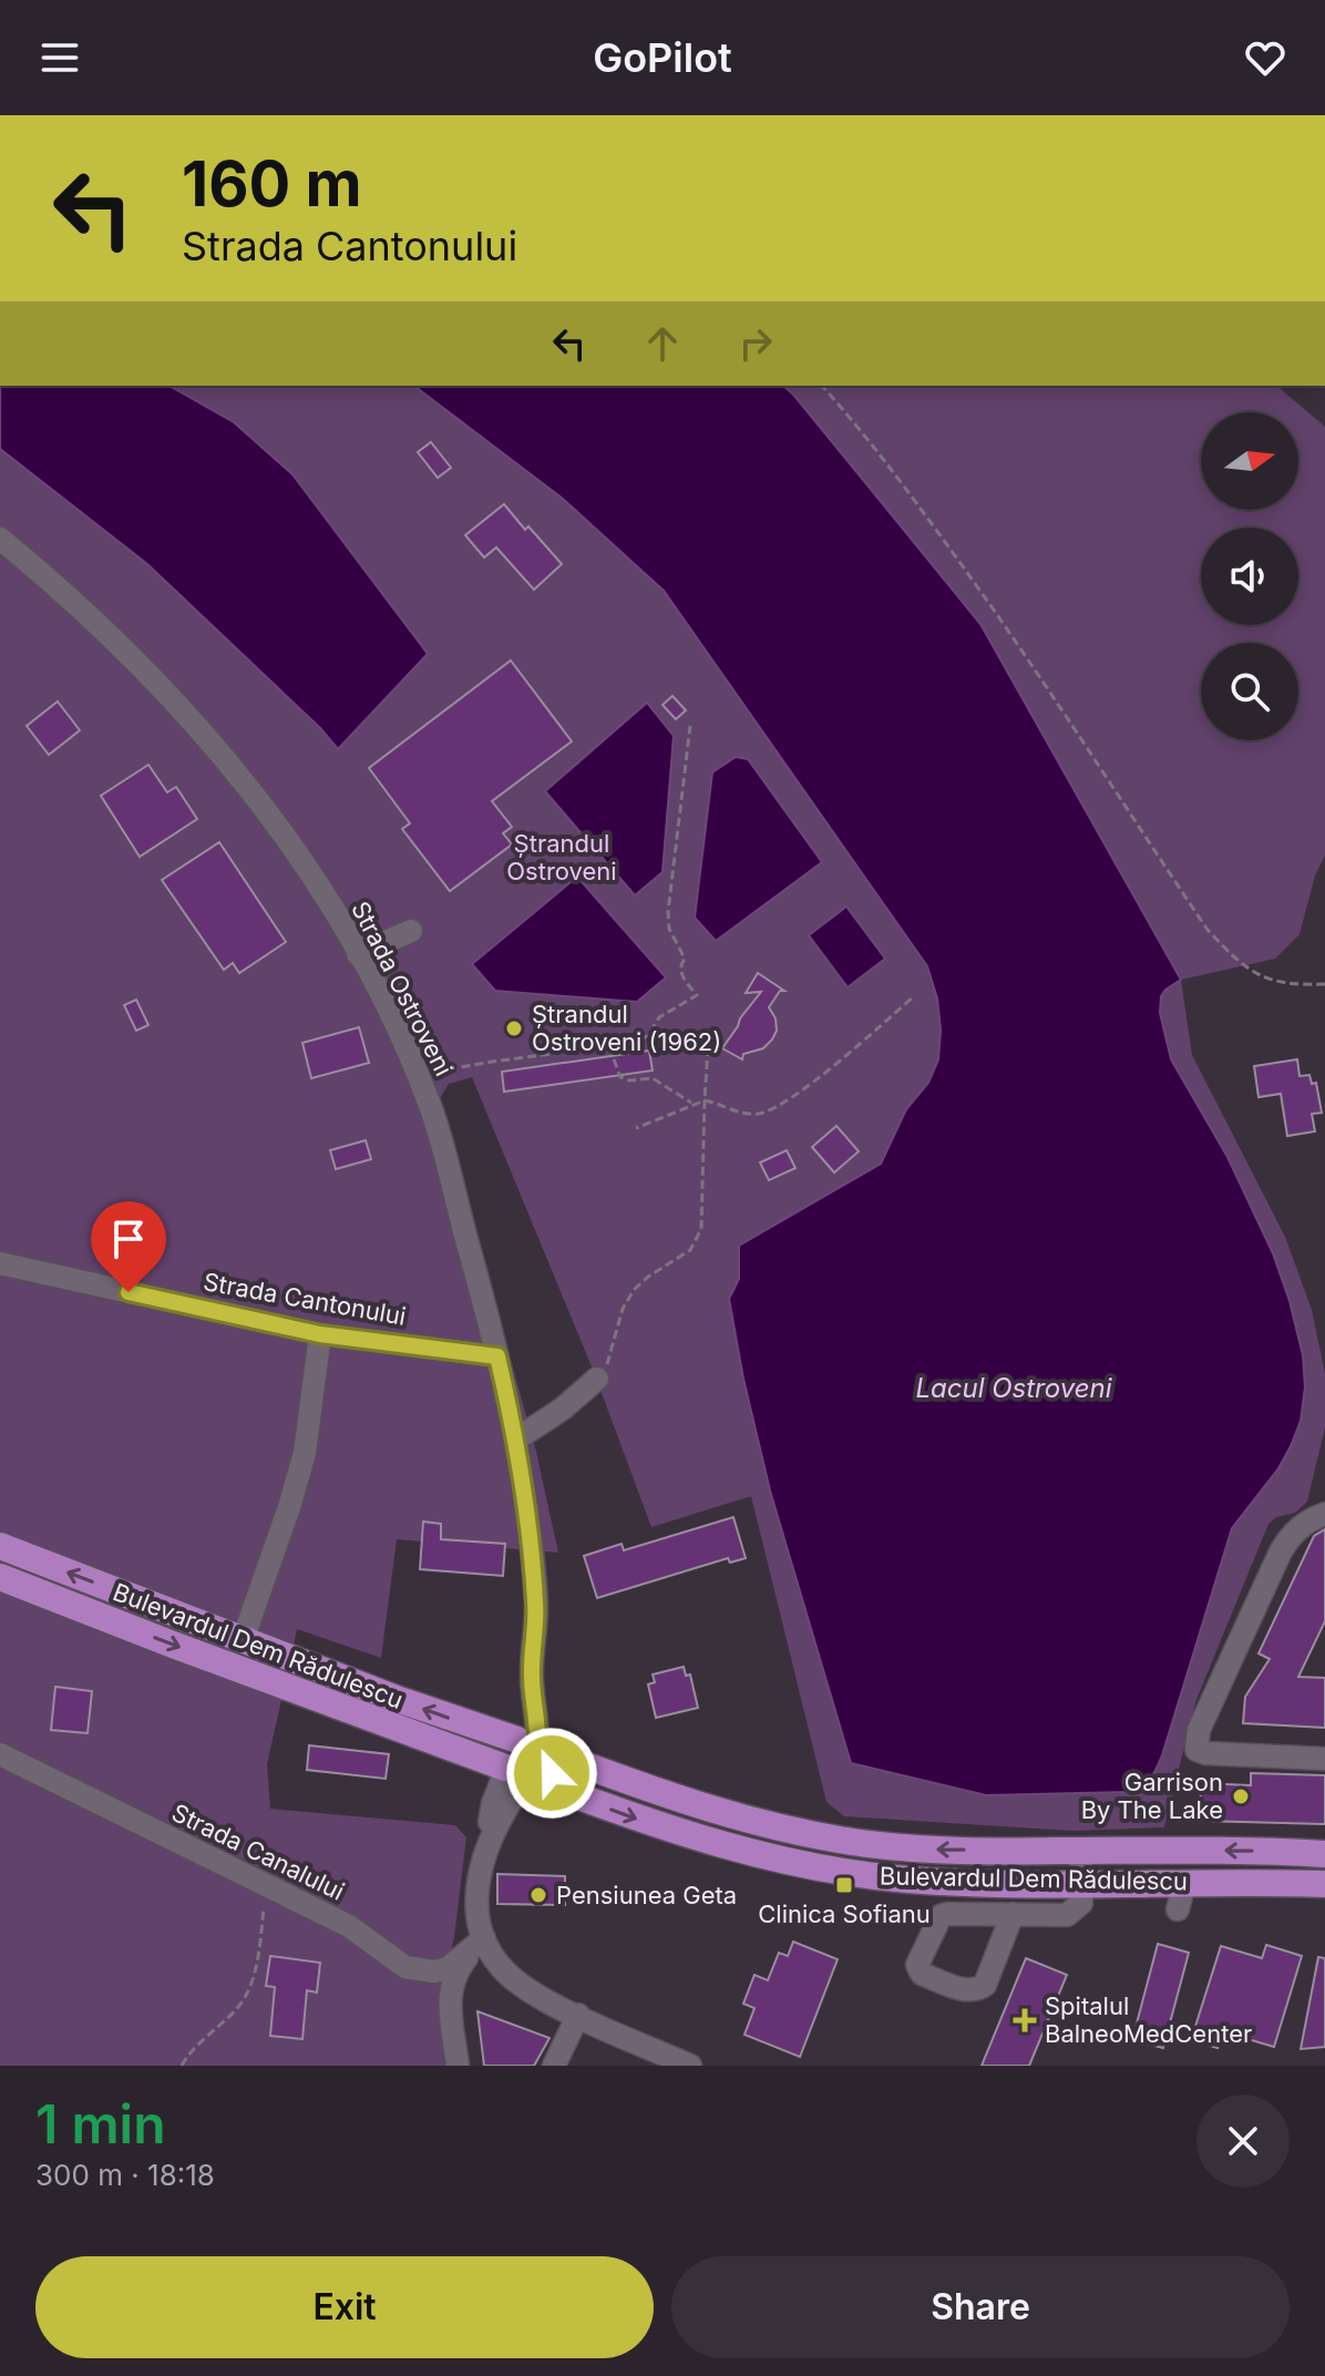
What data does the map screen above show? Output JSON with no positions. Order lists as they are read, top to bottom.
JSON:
{
  "streets": {
    "main road": ["Bulevardul Dem Rădulescu"],
    "street": ["Strada Ostroveni", "Strada Cantonului", "Strada Canalului"]
  },
  "crossings": [
    ["Strada Ostroveni", "Strada Cantonului"],
    ["Strada Ostroveni", "Bulevardul Dem Rădulescu"]
  ],
  "water": ["Lacul Ostroveni"],
  "parks": ["Ștrandul Ostroveni"],
  "places": {
    "other": ["Ștrandul Ostroveni (1962)", "Garrison By The Lake", "Pensiunea Geta"],
    "transit": ["Clinica Sofianu"],
    "health": ["Spitalul BalneoMedCenter"]
  },
  "north": "right",
  "page": {
    "header": "GoPilot",
    "turn": ["160 m", "Strada Cantonului"],
    "heading": ["1 min", "300 m · 18:18"],
    "buttons": ["Exit", "Share"]
  }
}
